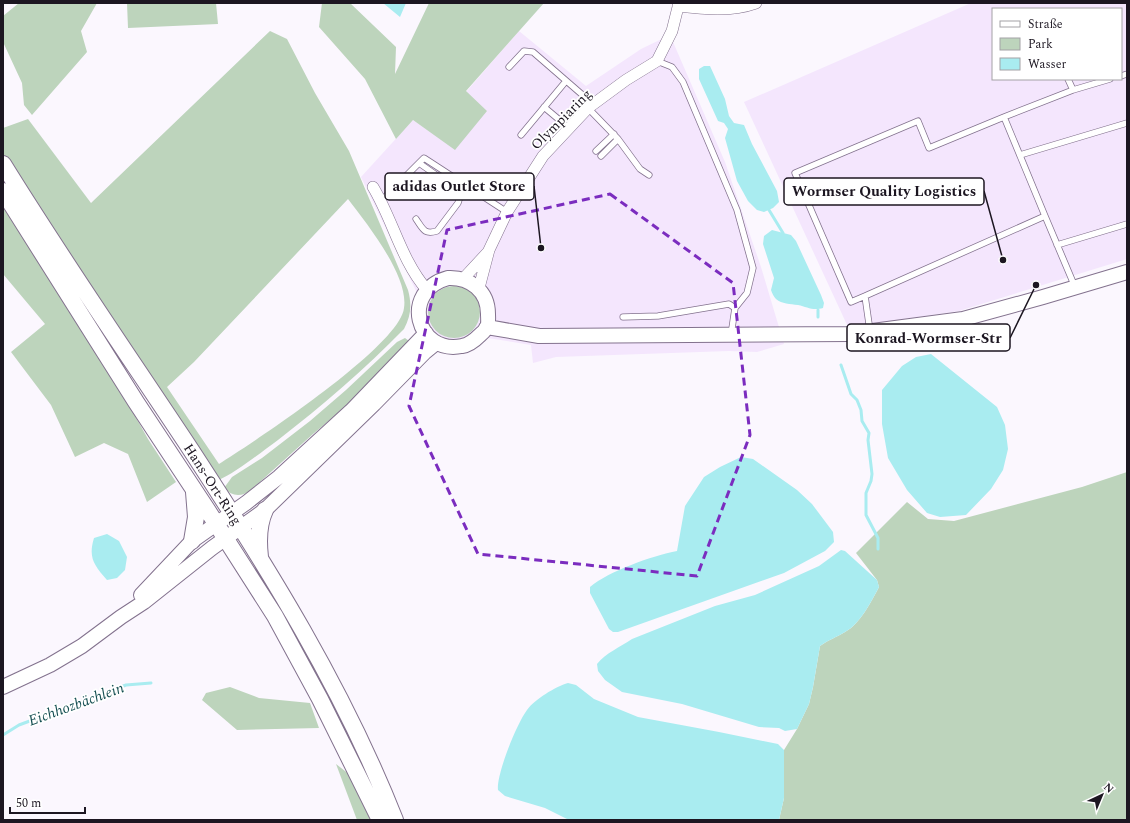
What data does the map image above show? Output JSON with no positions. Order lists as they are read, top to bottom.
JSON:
{
  "streets": {
    "main road": ["Hans-Ort-Ring"],
    "street": ["Olympiaring"]
  },
  "water": ["Eichhozbächlein"],
  "places": ["adidas Outlet Store", "Wormser Quality Logistics", "Konrad-Wormser-Str"],
  "legend": ["Straße", "Park", "Wasser"],
  "scale_bar": "50 m",
  "north": "top right"
}
